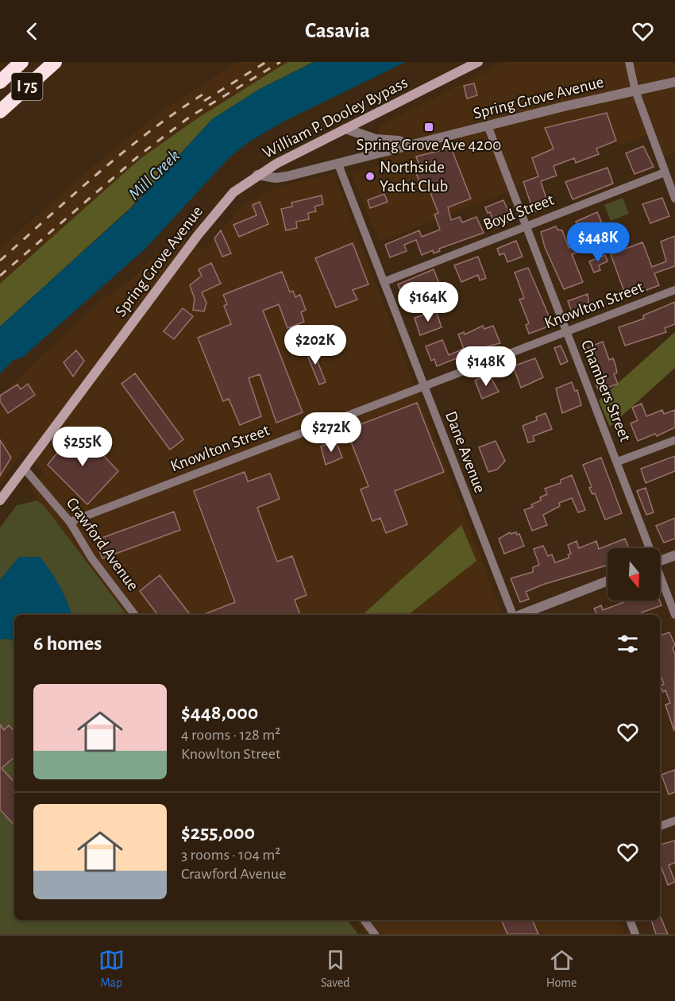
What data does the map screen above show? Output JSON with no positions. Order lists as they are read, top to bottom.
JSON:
{
  "streets": {
    "highway": ["I 75"],
    "main road": ["Spring Grove Avenue", "William P. Dooley Bypass"],
    "street": [
      "Boyd Street",
      "Knowlton Street",
      "Chambers Street",
      "Dane Avenue",
      "Crawford Avenue"
    ]
  },
  "crossings": [
    ["Spring Grove Avenue", "William P. Dooley Bypass"],
    ["Spring Grove Avenue", "Chambers Street"],
    ["Spring Grove Avenue", "Dane Avenue"],
    ["Spring Grove Avenue", "Crawford Avenue"],
    ["Boyd Street", "Chambers Street"],
    ["Boyd Street", "Dane Avenue"],
    ["Knowlton Street", "Chambers Street"],
    ["Knowlton Street", "Dane Avenue"],
    ["Knowlton Street", "Crawford Avenue"]
  ],
  "water": ["Mill Creek"],
  "places": {
    "transit": ["Spring Grove Ave 4200"],
    "other": ["Northside Yacht Club"]
  },
  "north": "bottom",
  "page": {
    "header": "Casavia",
    "price": [
      "$448K",
      "$164K",
      "$202K",
      "$148K",
      "$272K",
      "$255K"
    ],
    "heading": "6 homes",
    "list": [
      {
        "name": "$448,000",
        "note": "4 rooms · 128 m² · Knowlton Street"
      },
      {
        "name": "$255,000",
        "note": "3 rooms · 104 m² · Crawford Avenue"
      }
    ],
    "tabs": ["Map", "Saved", "Home"]
  }
}
